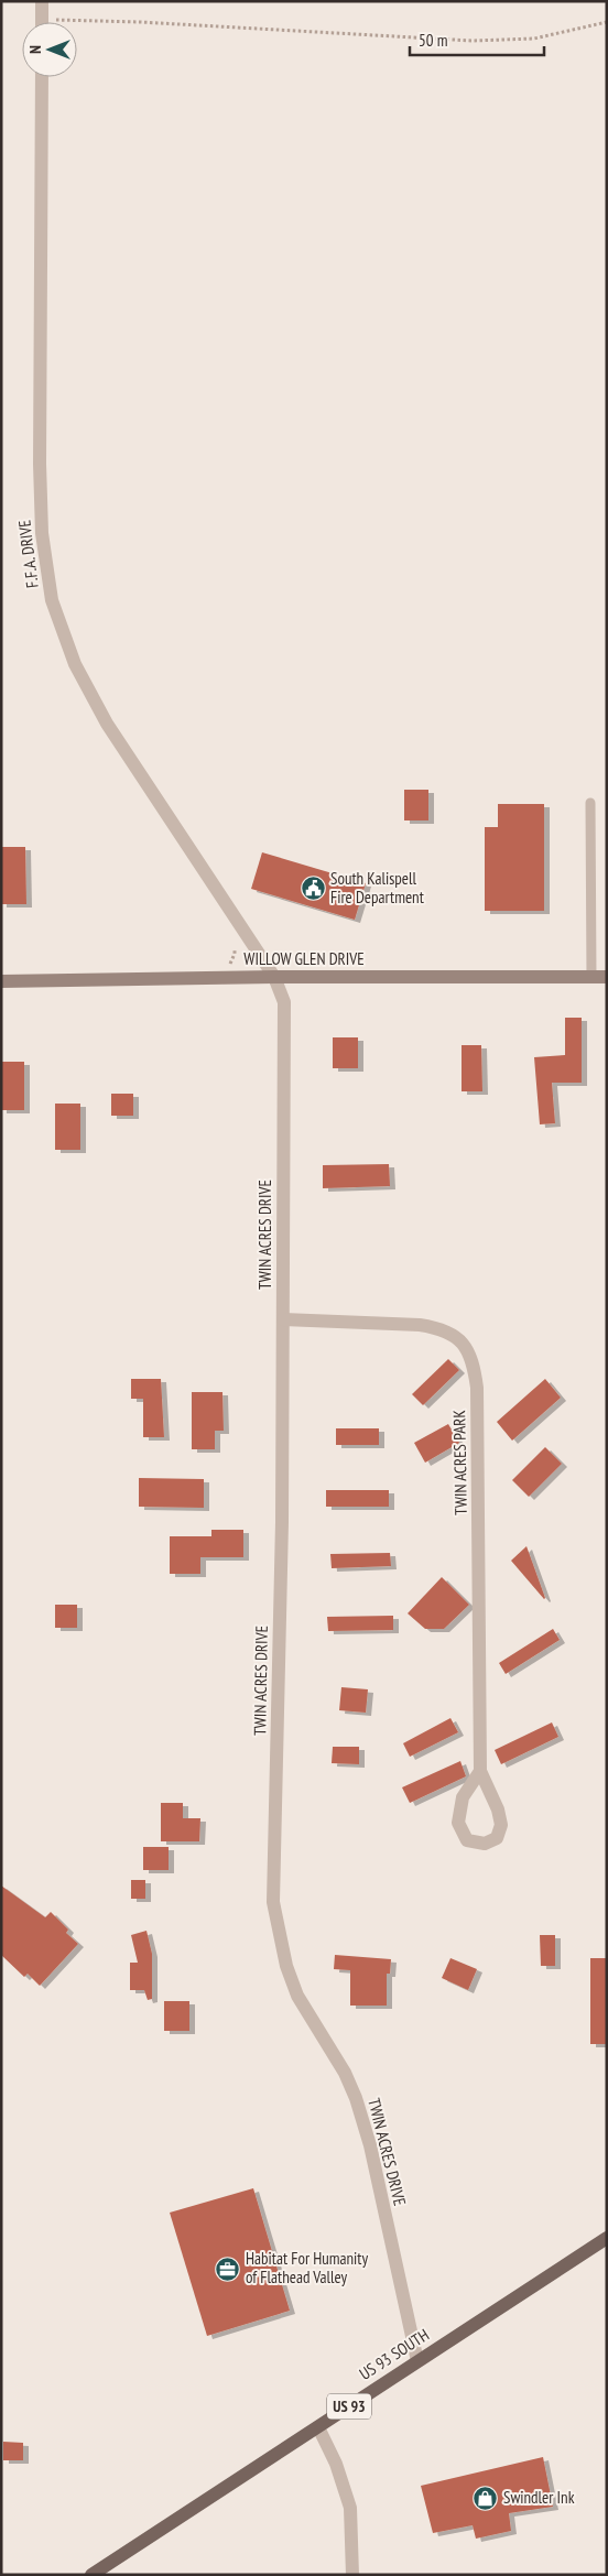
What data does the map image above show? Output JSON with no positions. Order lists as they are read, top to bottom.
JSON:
{
  "streets": {
    "main road": ["WILLOW GLEN DRIVE", "US 93 SOUTH", "US 93"],
    "street": ["F.F.A. DRIVE", "TWIN ACRES DRIVE", "TWIN ACRES PARK"]
  },
  "crossings": [
    ["F.F.A. DRIVE", "WILLOW GLEN DRIVE"],
    ["F.F.A. DRIVE", "TWIN ACRES DRIVE"],
    ["WILLOW GLEN DRIVE", "TWIN ACRES DRIVE"],
    ["TWIN ACRES DRIVE", "TWIN ACRES PARK"],
    ["TWIN ACRES DRIVE", "US 93 SOUTH"]
  ],
  "places": {
    "public building": ["South Kalispell Fire Department"],
    "office": ["Habitat For Humanity of Flathead Valley"],
    "shop": ["Swindler Ink"]
  },
  "scale_bar": "50 m",
  "north": "left"
}
